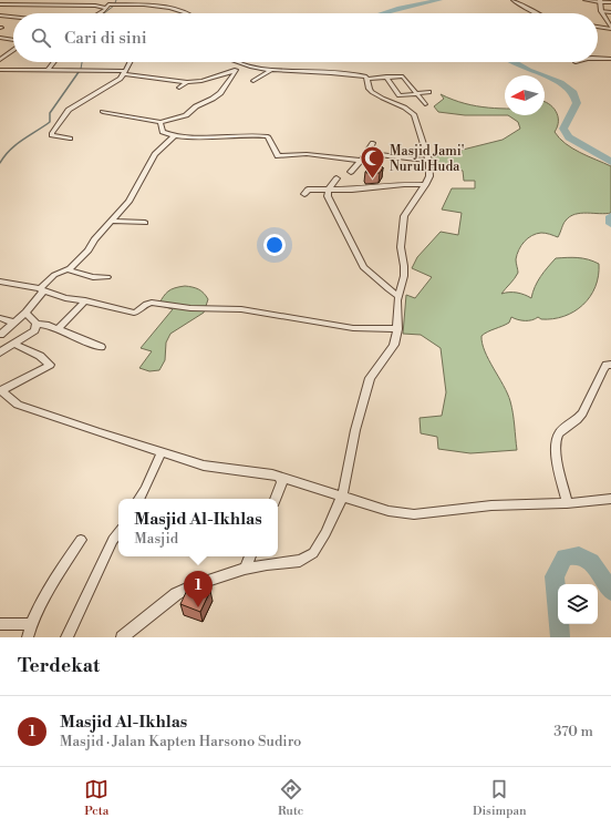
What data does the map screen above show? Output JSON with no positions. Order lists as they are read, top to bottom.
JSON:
{
  "places": {
    "mosque": ["Masjid Jami' Nurul Huda"]
  },
  "north": "left",
  "page": {
    "search": "Cari di sini",
    "popup": ["Masjid Al-Ikhlas", "Masjid"],
    "pins": "1",
    "heading": "Terdekat",
    "list": [
      {
        "mark": "1",
        "name": "Masjid Al-Ikhlas",
        "note": "Masjid · Jalan Kapten Harsono Sudiro",
        "value": "370 m"
      }
    ],
    "nav": ["Peta", "Rute", "Disimpan"]
  }
}
